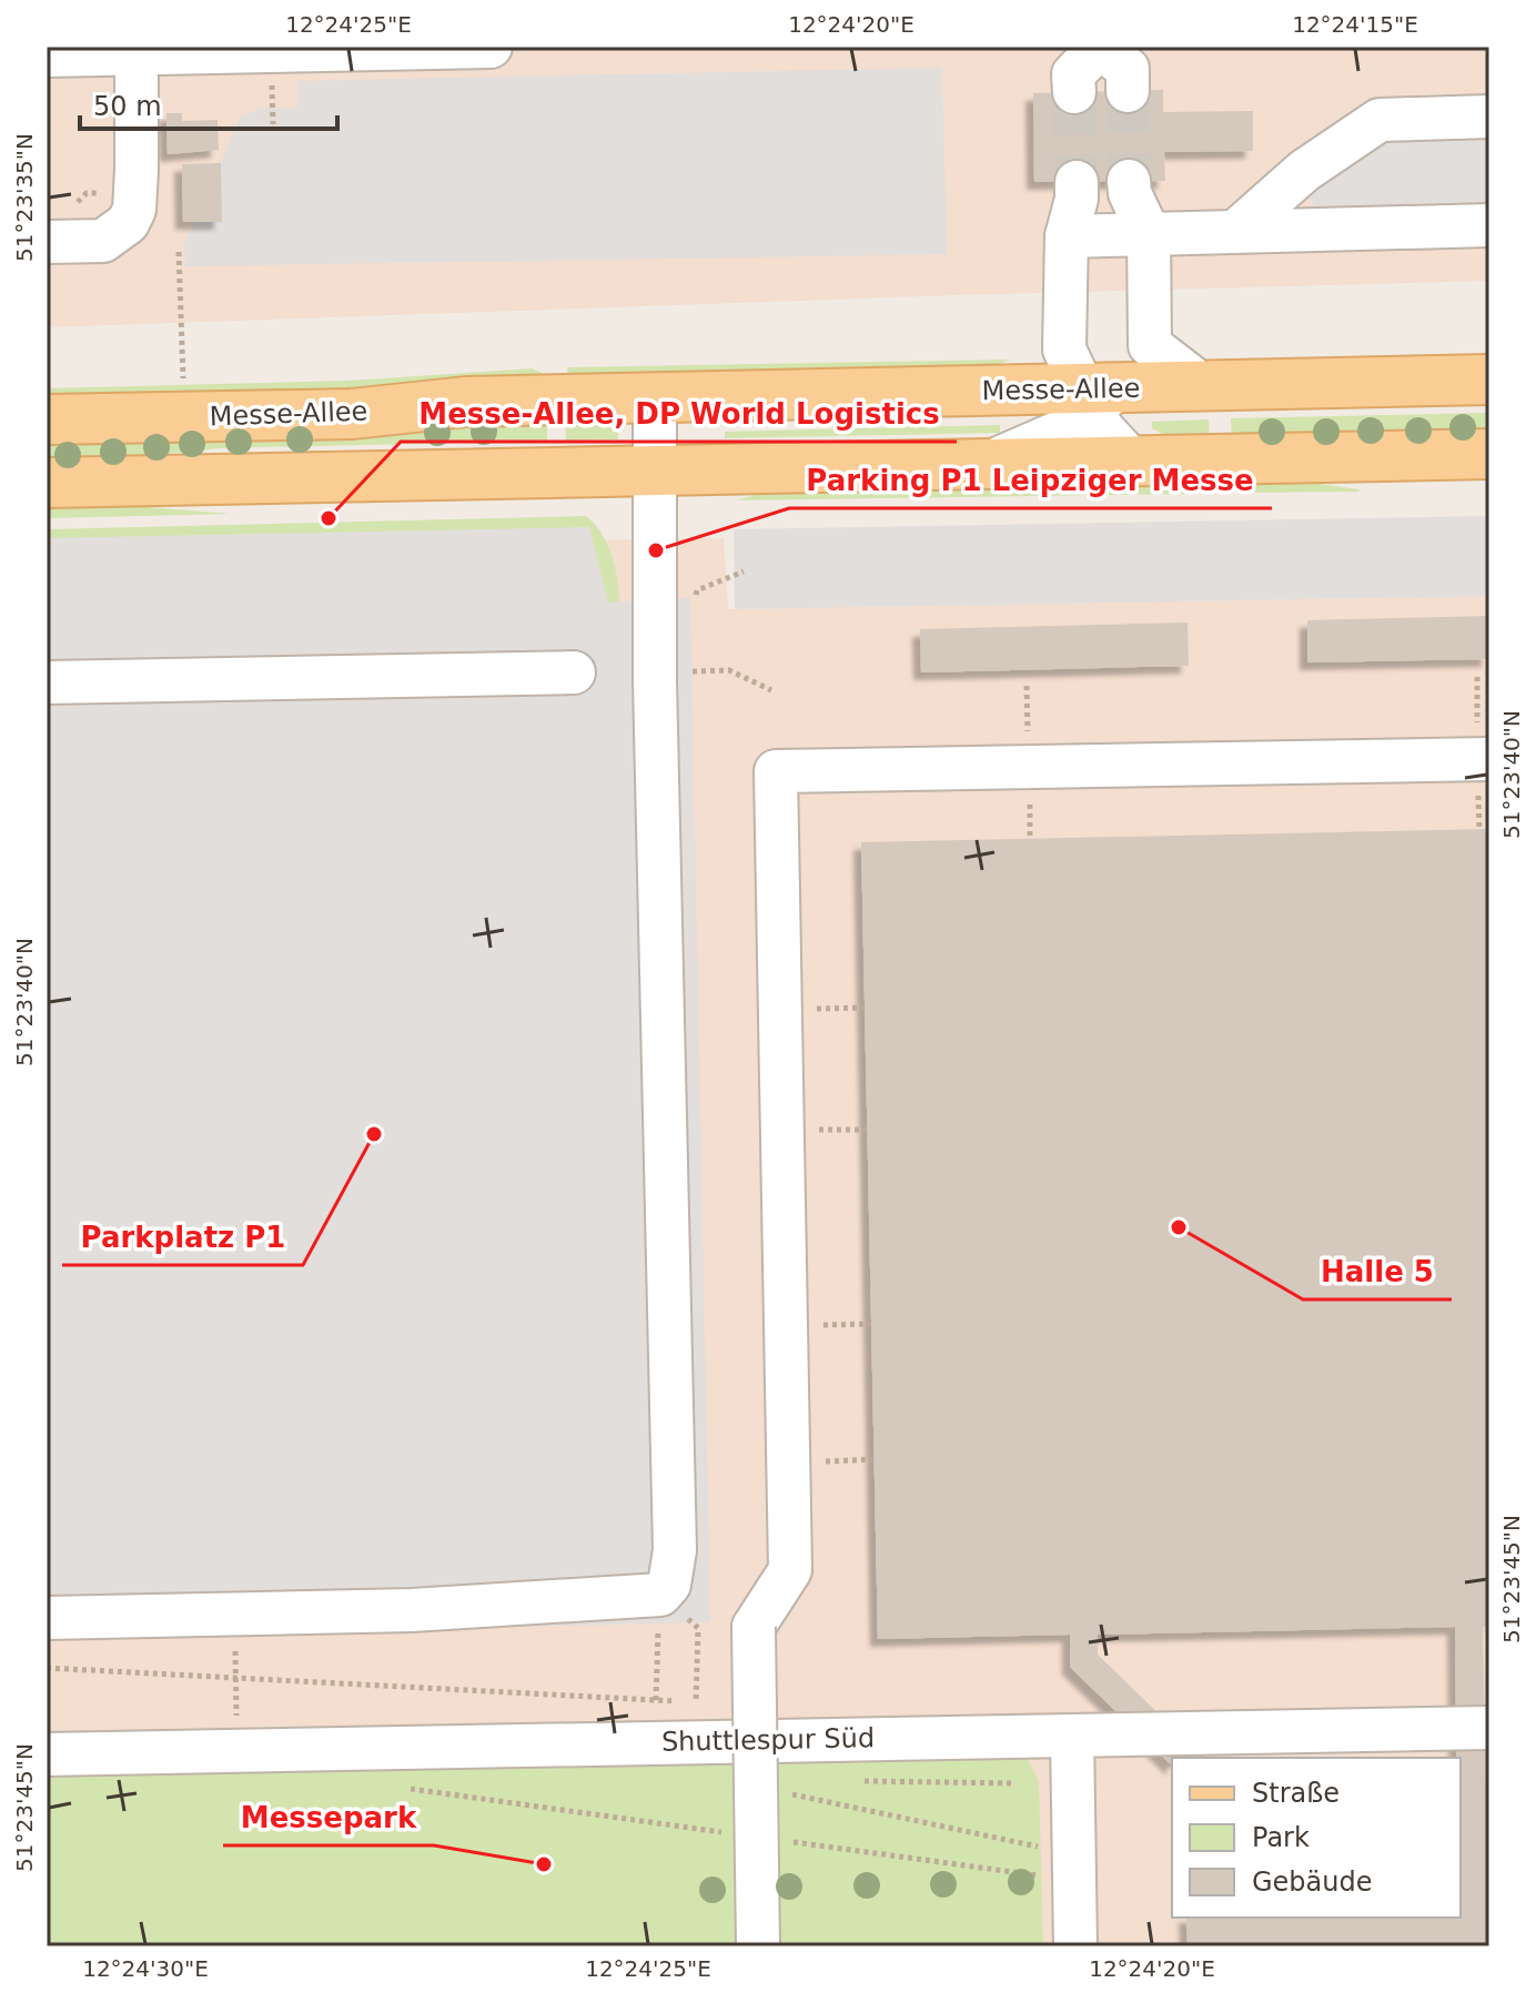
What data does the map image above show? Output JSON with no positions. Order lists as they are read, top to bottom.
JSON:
{
  "streets": {
    "main road": ["Messe-Allee"],
    "lane": ["Shuttlespur Süd"]
  },
  "places": [
    "Messe-Allee, DP World Logistics",
    "Parking P1 Leipziger Messe",
    "Parkplatz P1",
    "Halle 5",
    "Messepark"
  ],
  "legend": ["Straße", "Park", "Gebäude"],
  "scale_bar": "50 m",
  "coordinates": [
    "12°24'25\"E",
    "12°24'20\"E",
    "12°24'15\"E",
    "51°23'35\"N",
    "51°23'40\"N",
    "51°23'45\"N",
    "12°24'30\"E"
  ]
}
